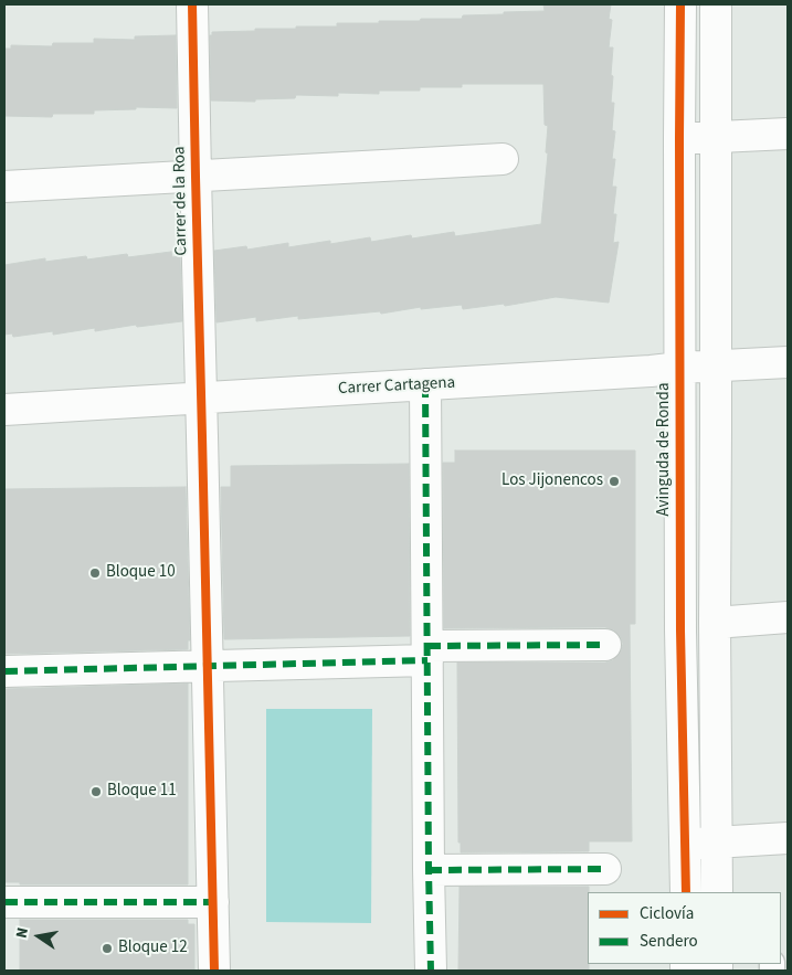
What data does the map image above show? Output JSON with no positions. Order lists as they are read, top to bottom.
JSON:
{
  "streets": {
    "street": ["Carrer de la Roa", "Carrer Cartagena", "Avinguda de Ronda"]
  },
  "crossings": [
    ["Carrer de la Roa", "Carrer Cartagena"],
    ["Carrer Cartagena", "Avinguda de Ronda"]
  ],
  "places": [
    "Los Jijonencos",
    "Bloque 10",
    "Bloque 11",
    "Bloque 12"
  ],
  "legend": ["Ciclovía", "Sendero"],
  "north": "left"
}
